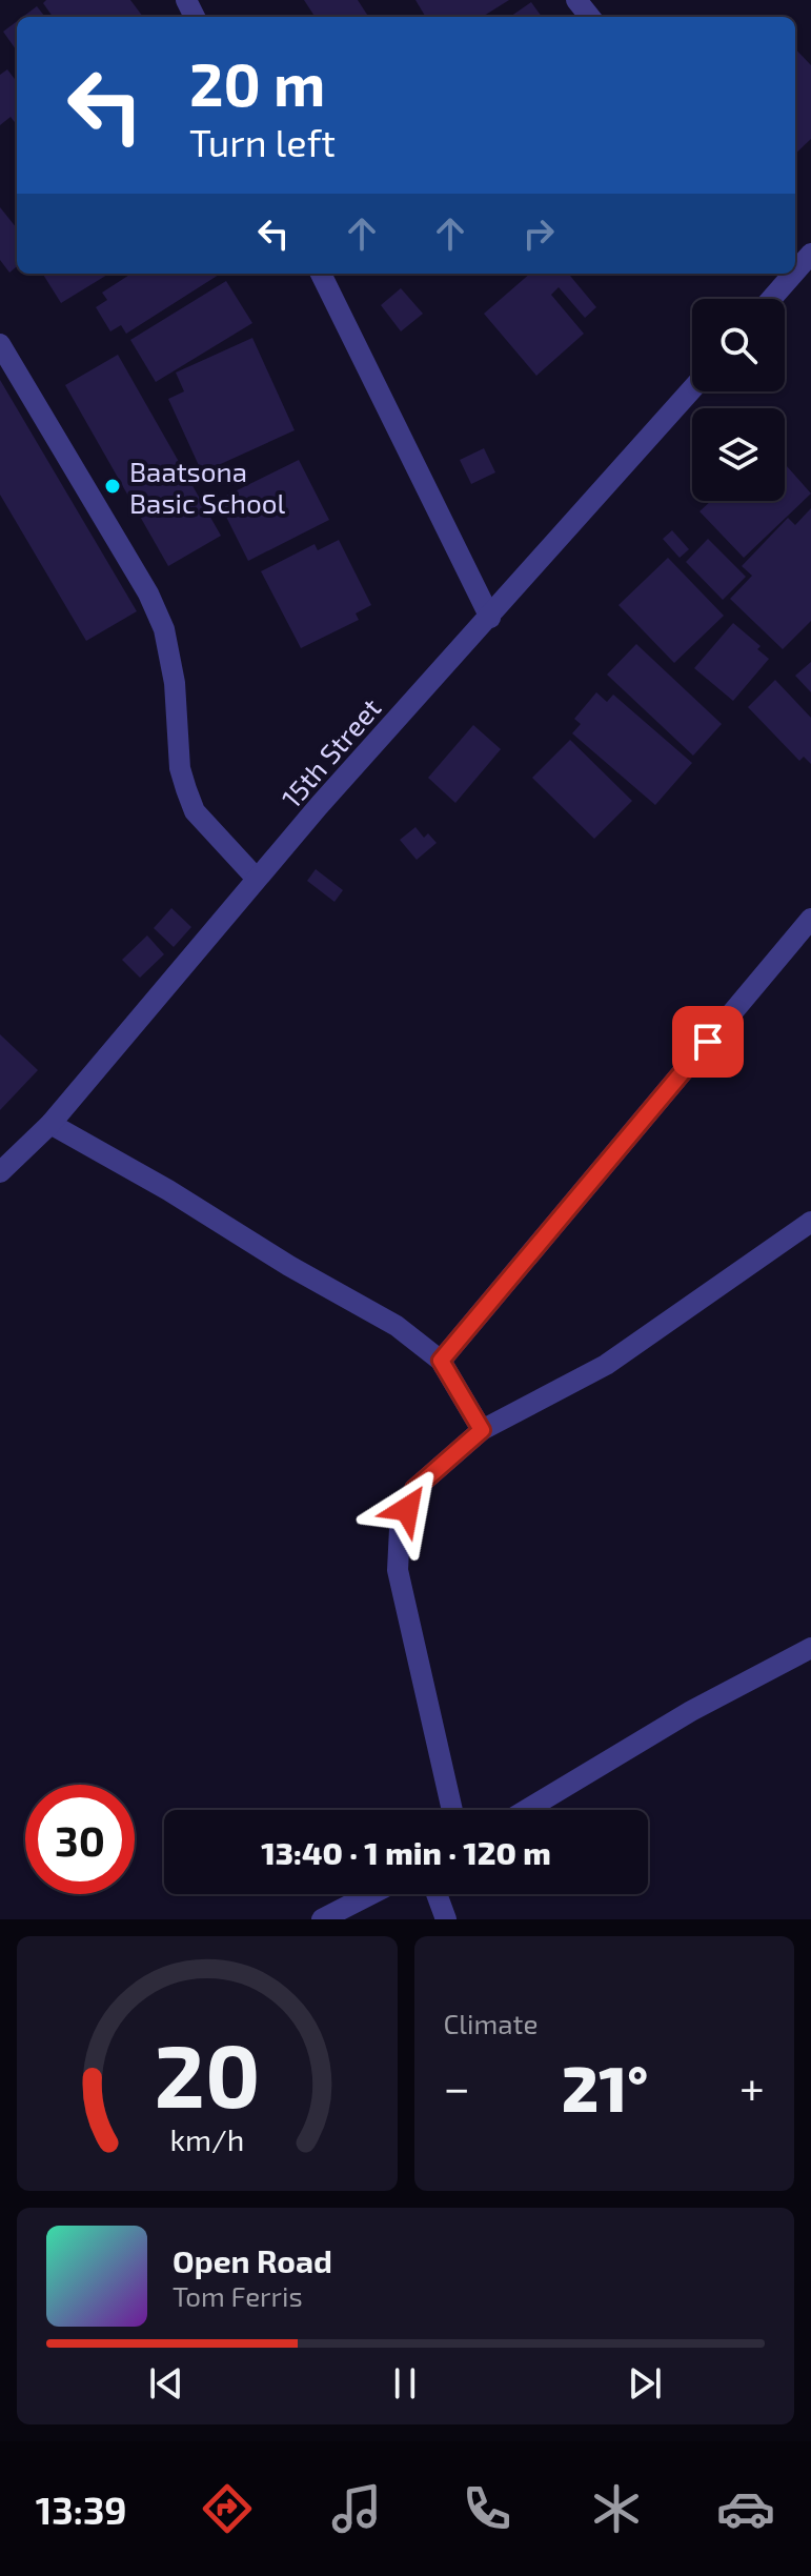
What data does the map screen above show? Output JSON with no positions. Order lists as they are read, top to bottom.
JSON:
{
  "streets": {
    "street": ["15th Street"]
  },
  "places": ["Baatsona Basic School"],
  "page": {
    "turn": ["20 m", "Turn left"],
    "limit": "30",
    "trip": "13:40 · 1 min · 120 m",
    "tile": "Climate",
    "heat": ["−", "21°", "+"],
    "song": ["Open Road", "Tom Ferris"],
    "tabs": "13:39",
    "gauge": ["20", "km/h"]
  }
}
